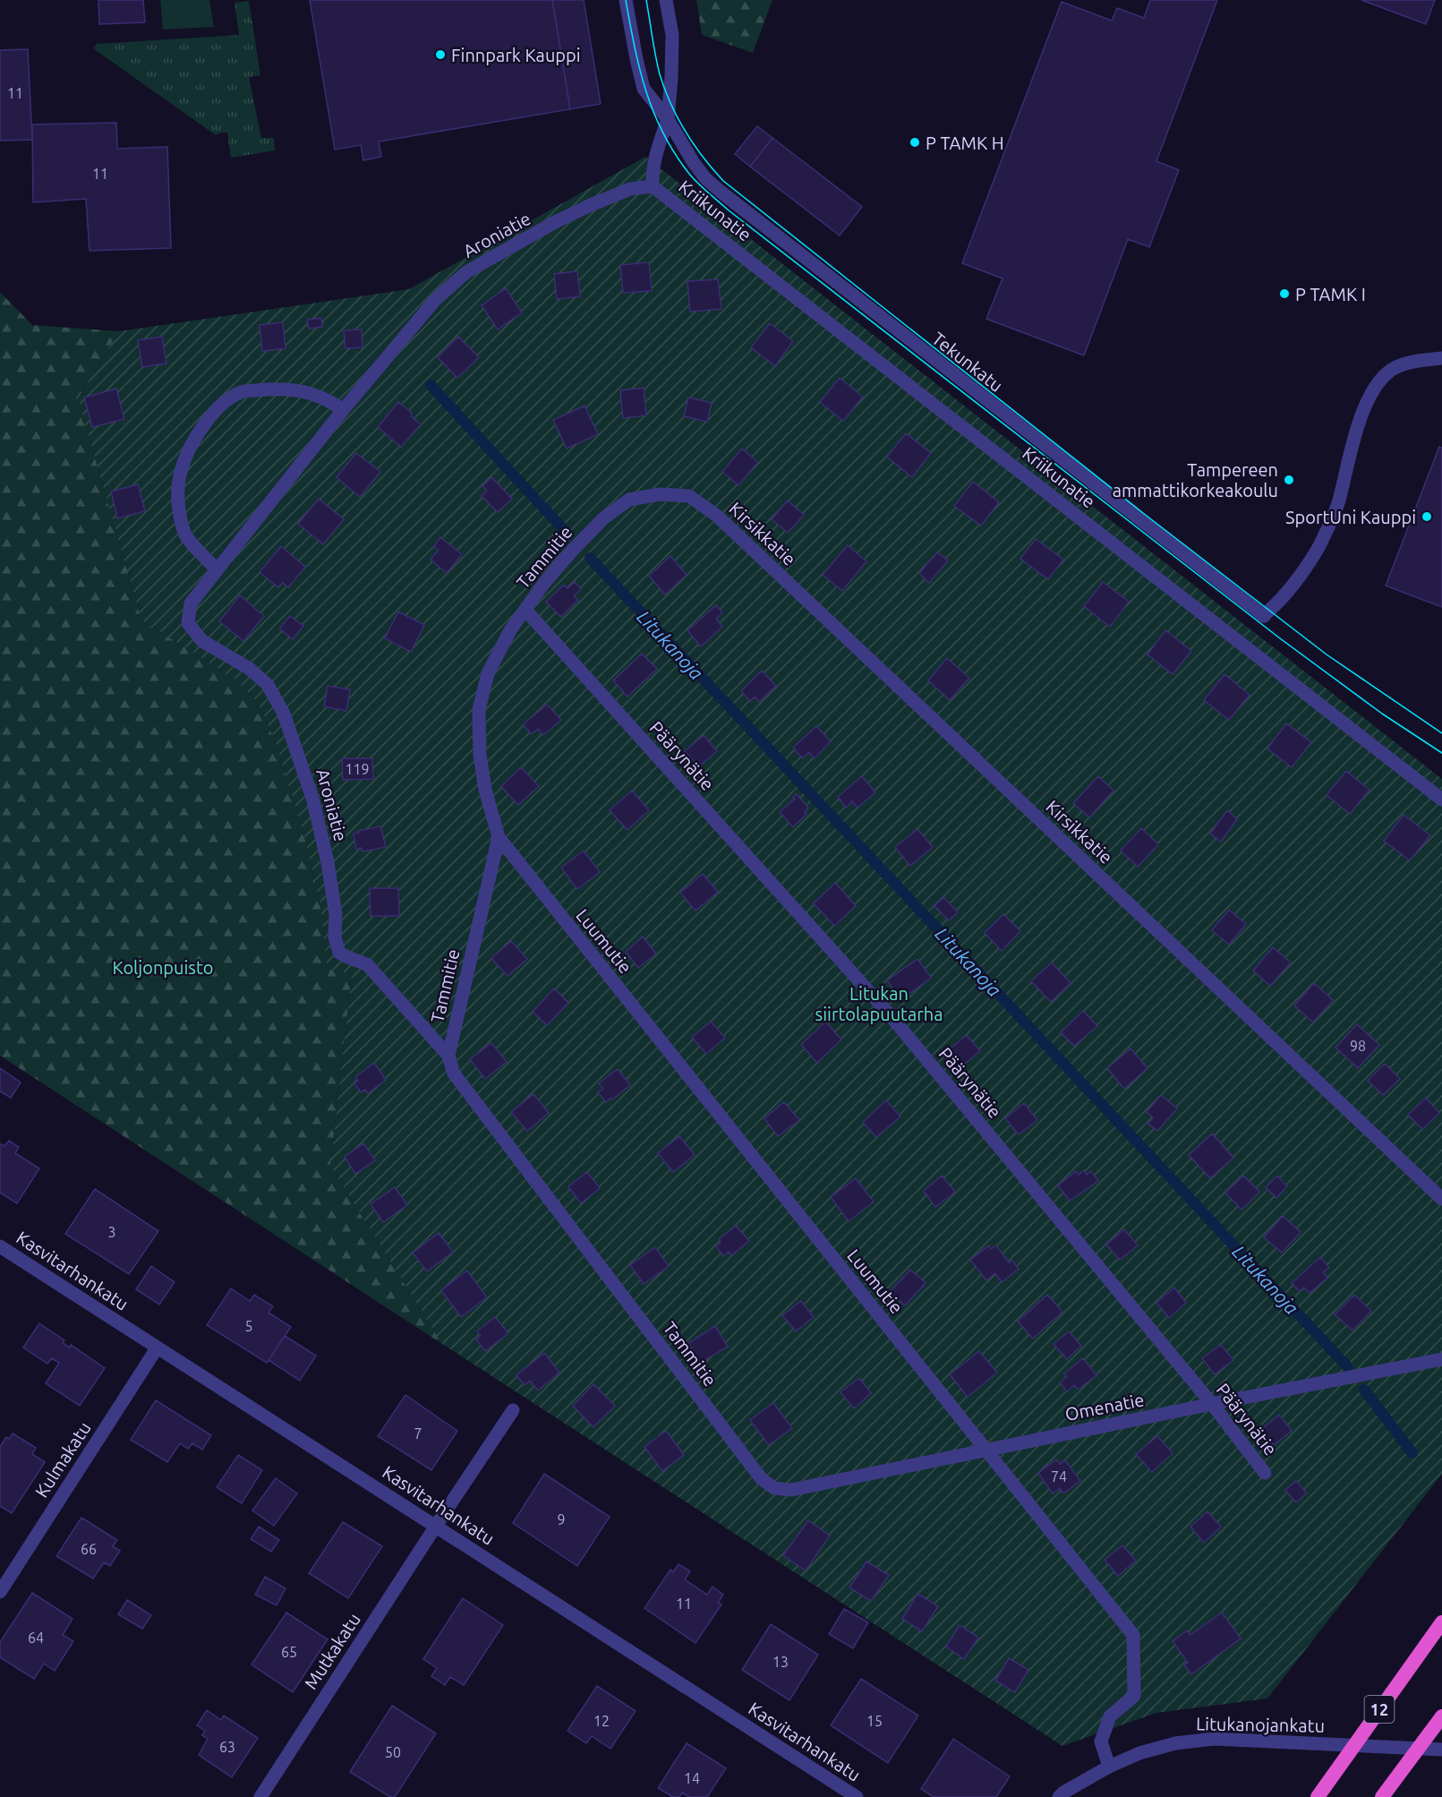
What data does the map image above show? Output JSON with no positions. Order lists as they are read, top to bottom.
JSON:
{
  "streets": {
    "highway": ["12"],
    "street": [
      "Kriikunatie",
      "Aroniatie",
      "Tekunkatu",
      "Kirsikkatie",
      "Tammitie",
      "Päärynätie",
      "Luumutie",
      "Kasvitarhankatu",
      "Omenatie",
      "Kulmakatu",
      "Mutkakatu",
      "Litukanojankatu"
    ]
  },
  "crossings": [
    ["Kriikunatie", "Aroniatie"],
    ["Aroniatie", "Tammitie"],
    ["Kirsikkatie", "Tammitie"],
    ["Tammitie", "Päärynätie"],
    ["Tammitie", "Luumutie"],
    ["Tammitie", "Omenatie"],
    ["Päärynätie", "Omenatie"],
    ["Luumutie", "Omenatie"],
    ["Luumutie", "Litukanojankatu"],
    ["Kasvitarhankatu", "Kulmakatu"],
    ["Kasvitarhankatu", "Mutkakatu"]
  ],
  "water": ["Litukanoja"],
  "parks": ["Koljonpuisto", "Litukan siirtolapuutarha"],
  "places": [
    "Finnpark Kauppi",
    "P TAMK H",
    "P TAMK I",
    "Tampereen ammattikorkeakoulu",
    "SportUni Kauppi"
  ],
  "house_numbers": [
    "11",
    "11",
    "119",
    "98",
    "3",
    "5",
    "7",
    "74",
    "9",
    "66",
    "11",
    "64",
    "65",
    "13",
    "12",
    "15",
    "63",
    "50",
    "14"
  ]
}
